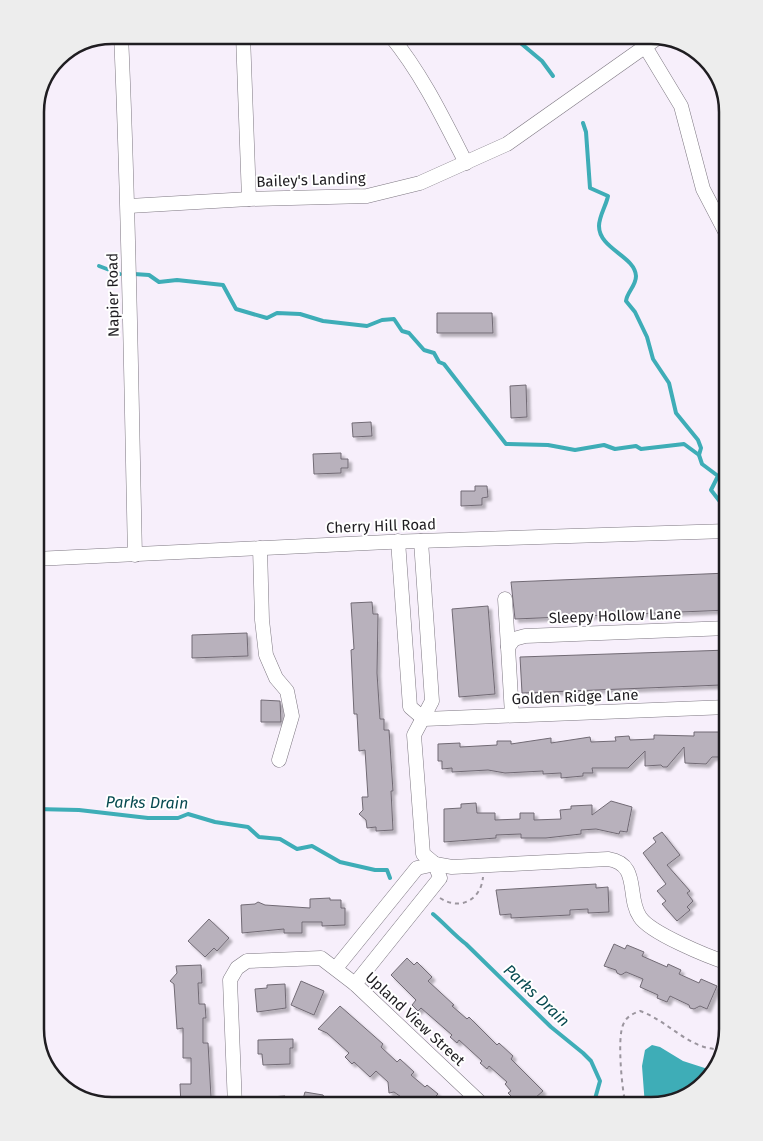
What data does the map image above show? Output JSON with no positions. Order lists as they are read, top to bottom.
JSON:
{
  "streets": {
    "street": [
      "Bailey's Landing",
      "Napier Road",
      "Cherry Hill Road",
      "Sleepy Hollow Lane",
      "Golden Ridge Lane",
      "Upland View Street"
    ]
  },
  "crossings": [
    ["Bailey's Landing", "Napier Road"],
    ["Napier Road", "Cherry Hill Road"]
  ],
  "water": ["Parks Drain"]
}
